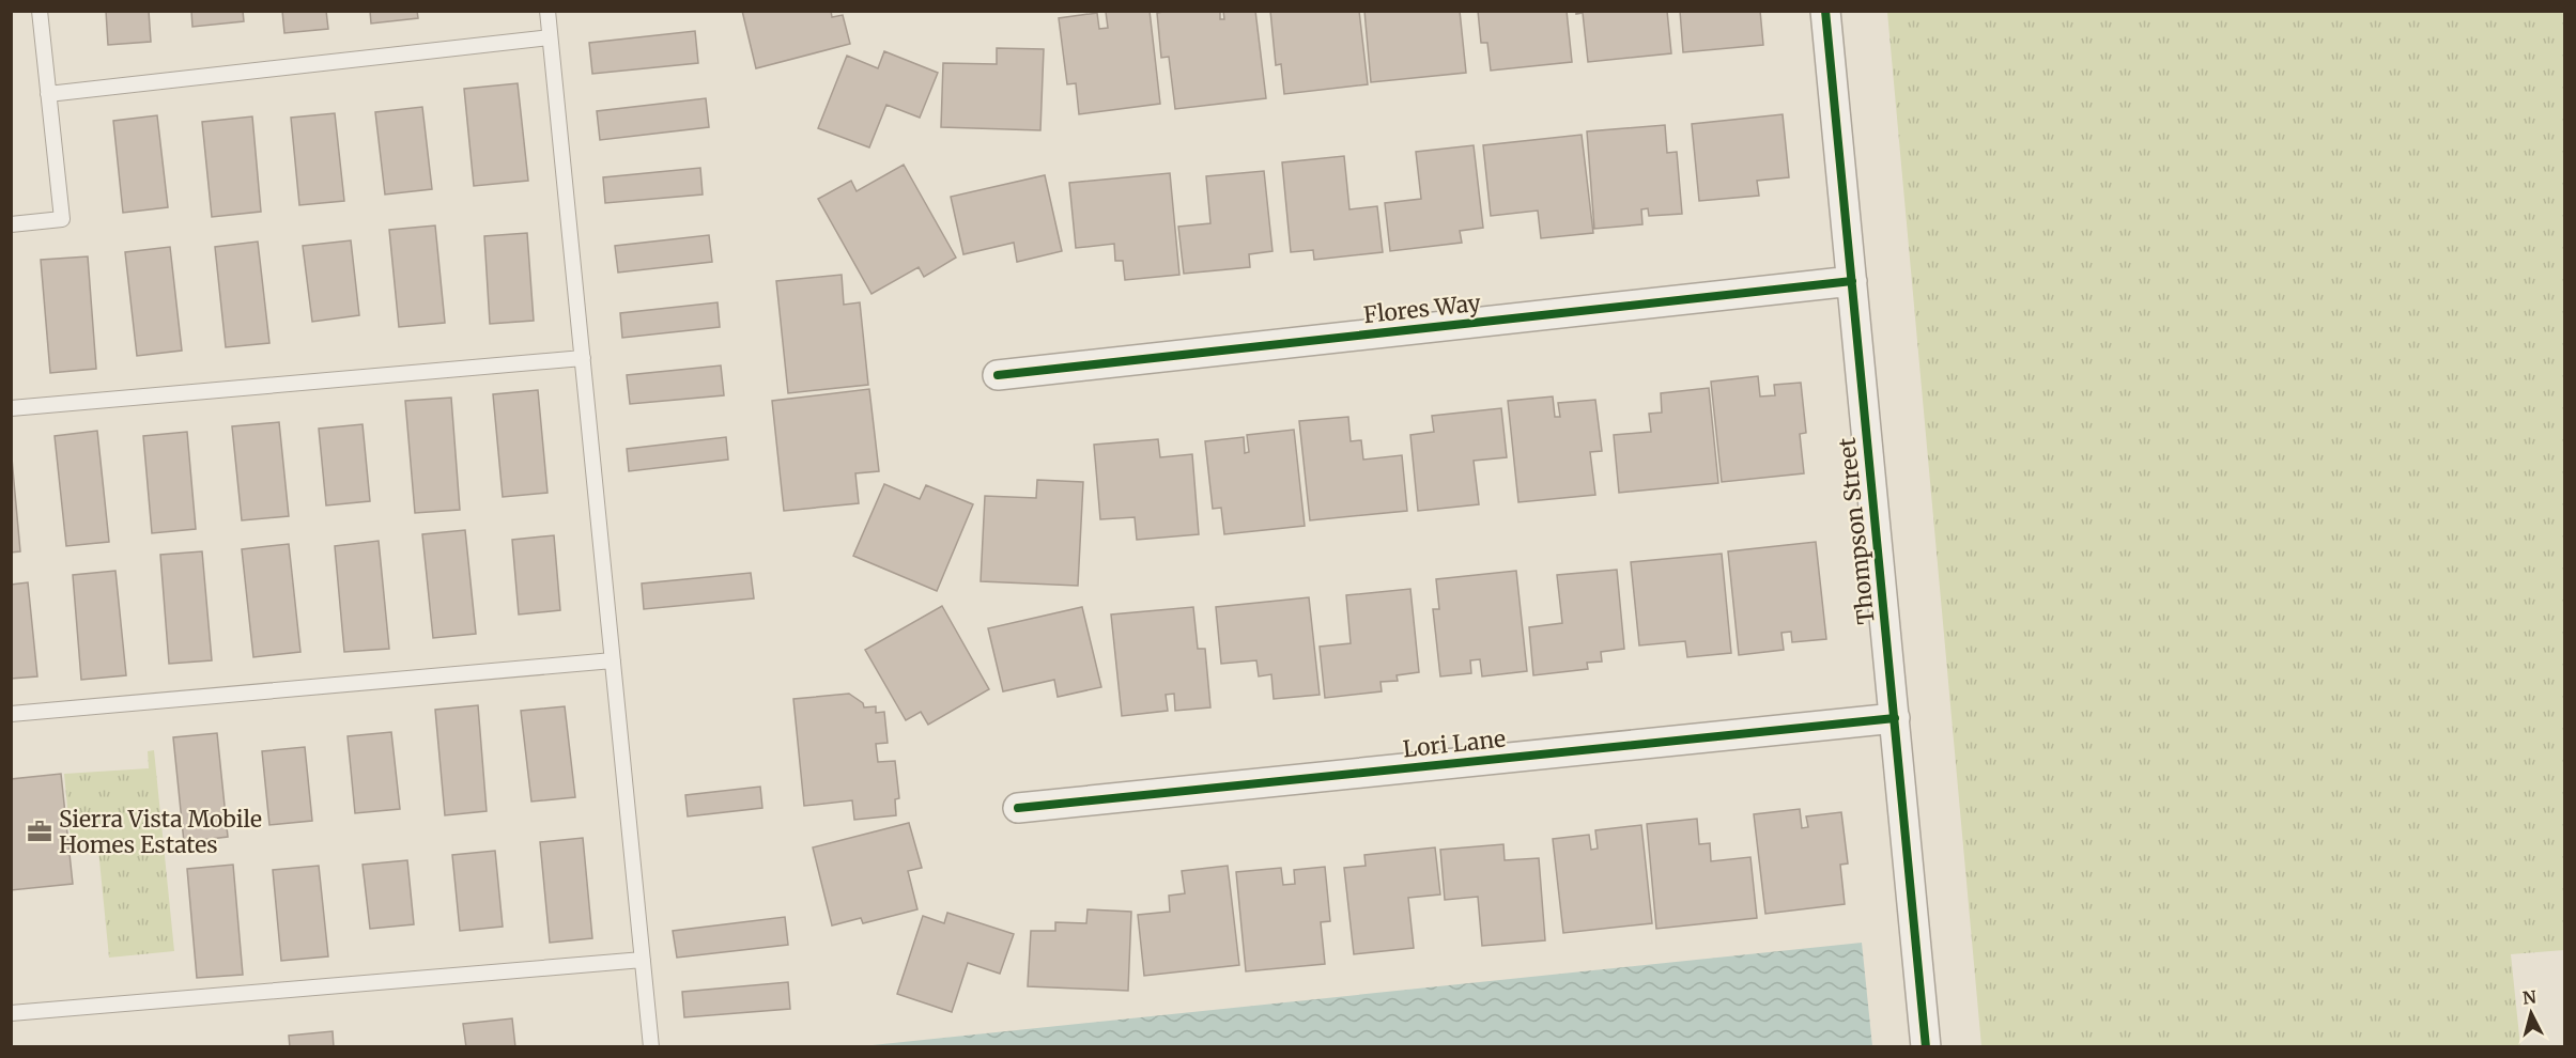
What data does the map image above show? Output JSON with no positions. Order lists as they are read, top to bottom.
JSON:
{
  "streets": {
    "street": ["Flores Way", "Thompson Street", "Lori Lane"]
  },
  "crossings": [
    ["Flores Way", "Thompson Street"],
    ["Thompson Street", "Lori Lane"]
  ],
  "places": {
    "office": ["Sierra Vista Mobile Homes Estates"]
  },
  "north": "top"
}
